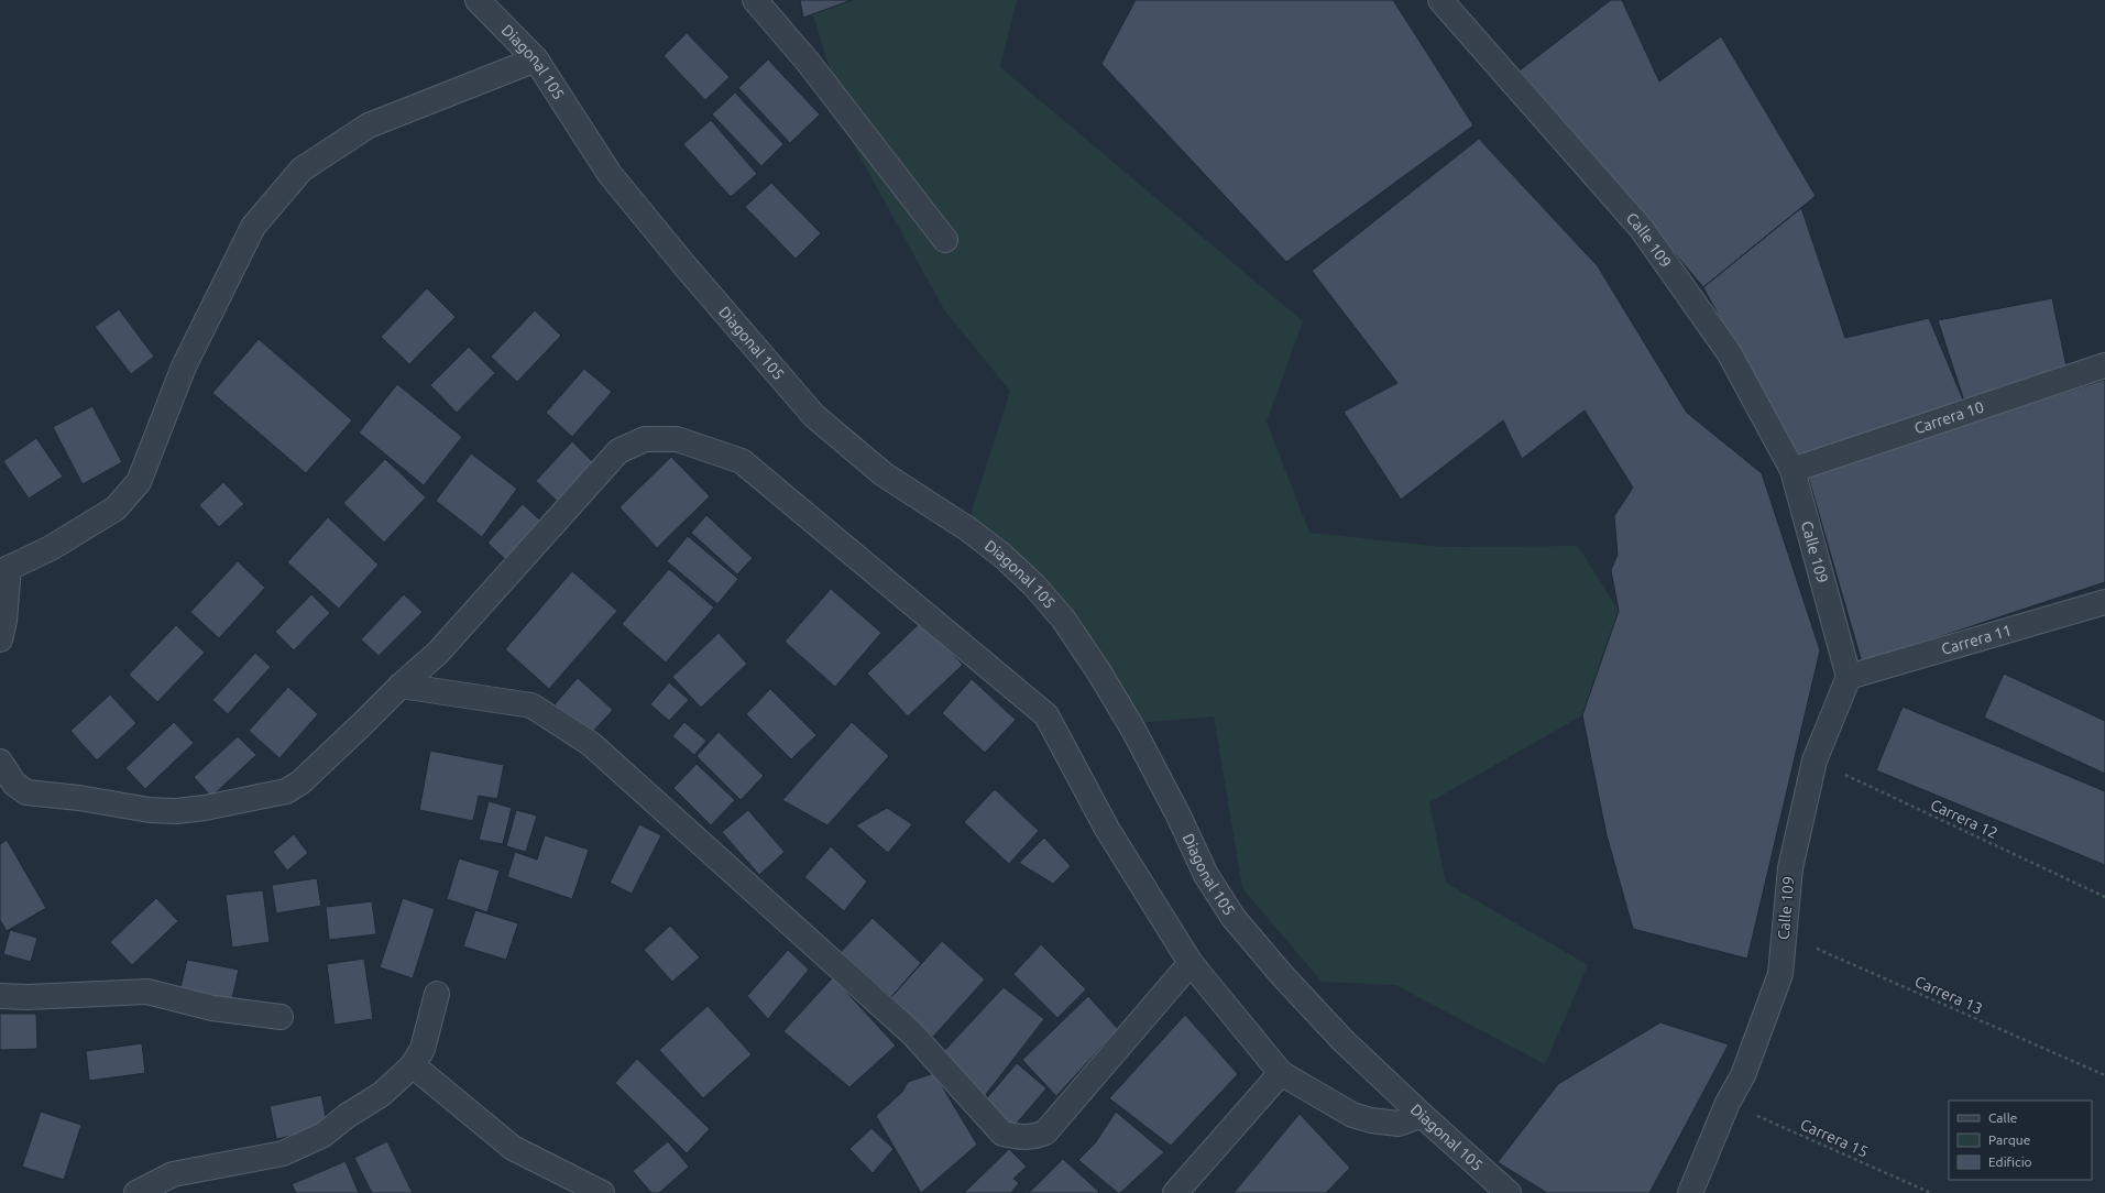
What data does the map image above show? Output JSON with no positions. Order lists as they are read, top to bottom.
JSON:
{
  "streets": {
    "street": [
      "Diagonal 105",
      "Calle 109",
      "Carrera 10",
      "Carrera 11"
    ],
    "path": ["Carrera 12", "Carrera 13", "Carrera 15"]
  },
  "crossings": [
    ["Calle 109", "Carrera 10"],
    ["Calle 109", "Carrera 11"],
    ["Calle 109", "Carrera 12"],
    ["Calle 109", "Carrera 13"],
    ["Calle 109", "Carrera 15"]
  ],
  "legend": ["Calle", "Parque", "Edificio"]
}
